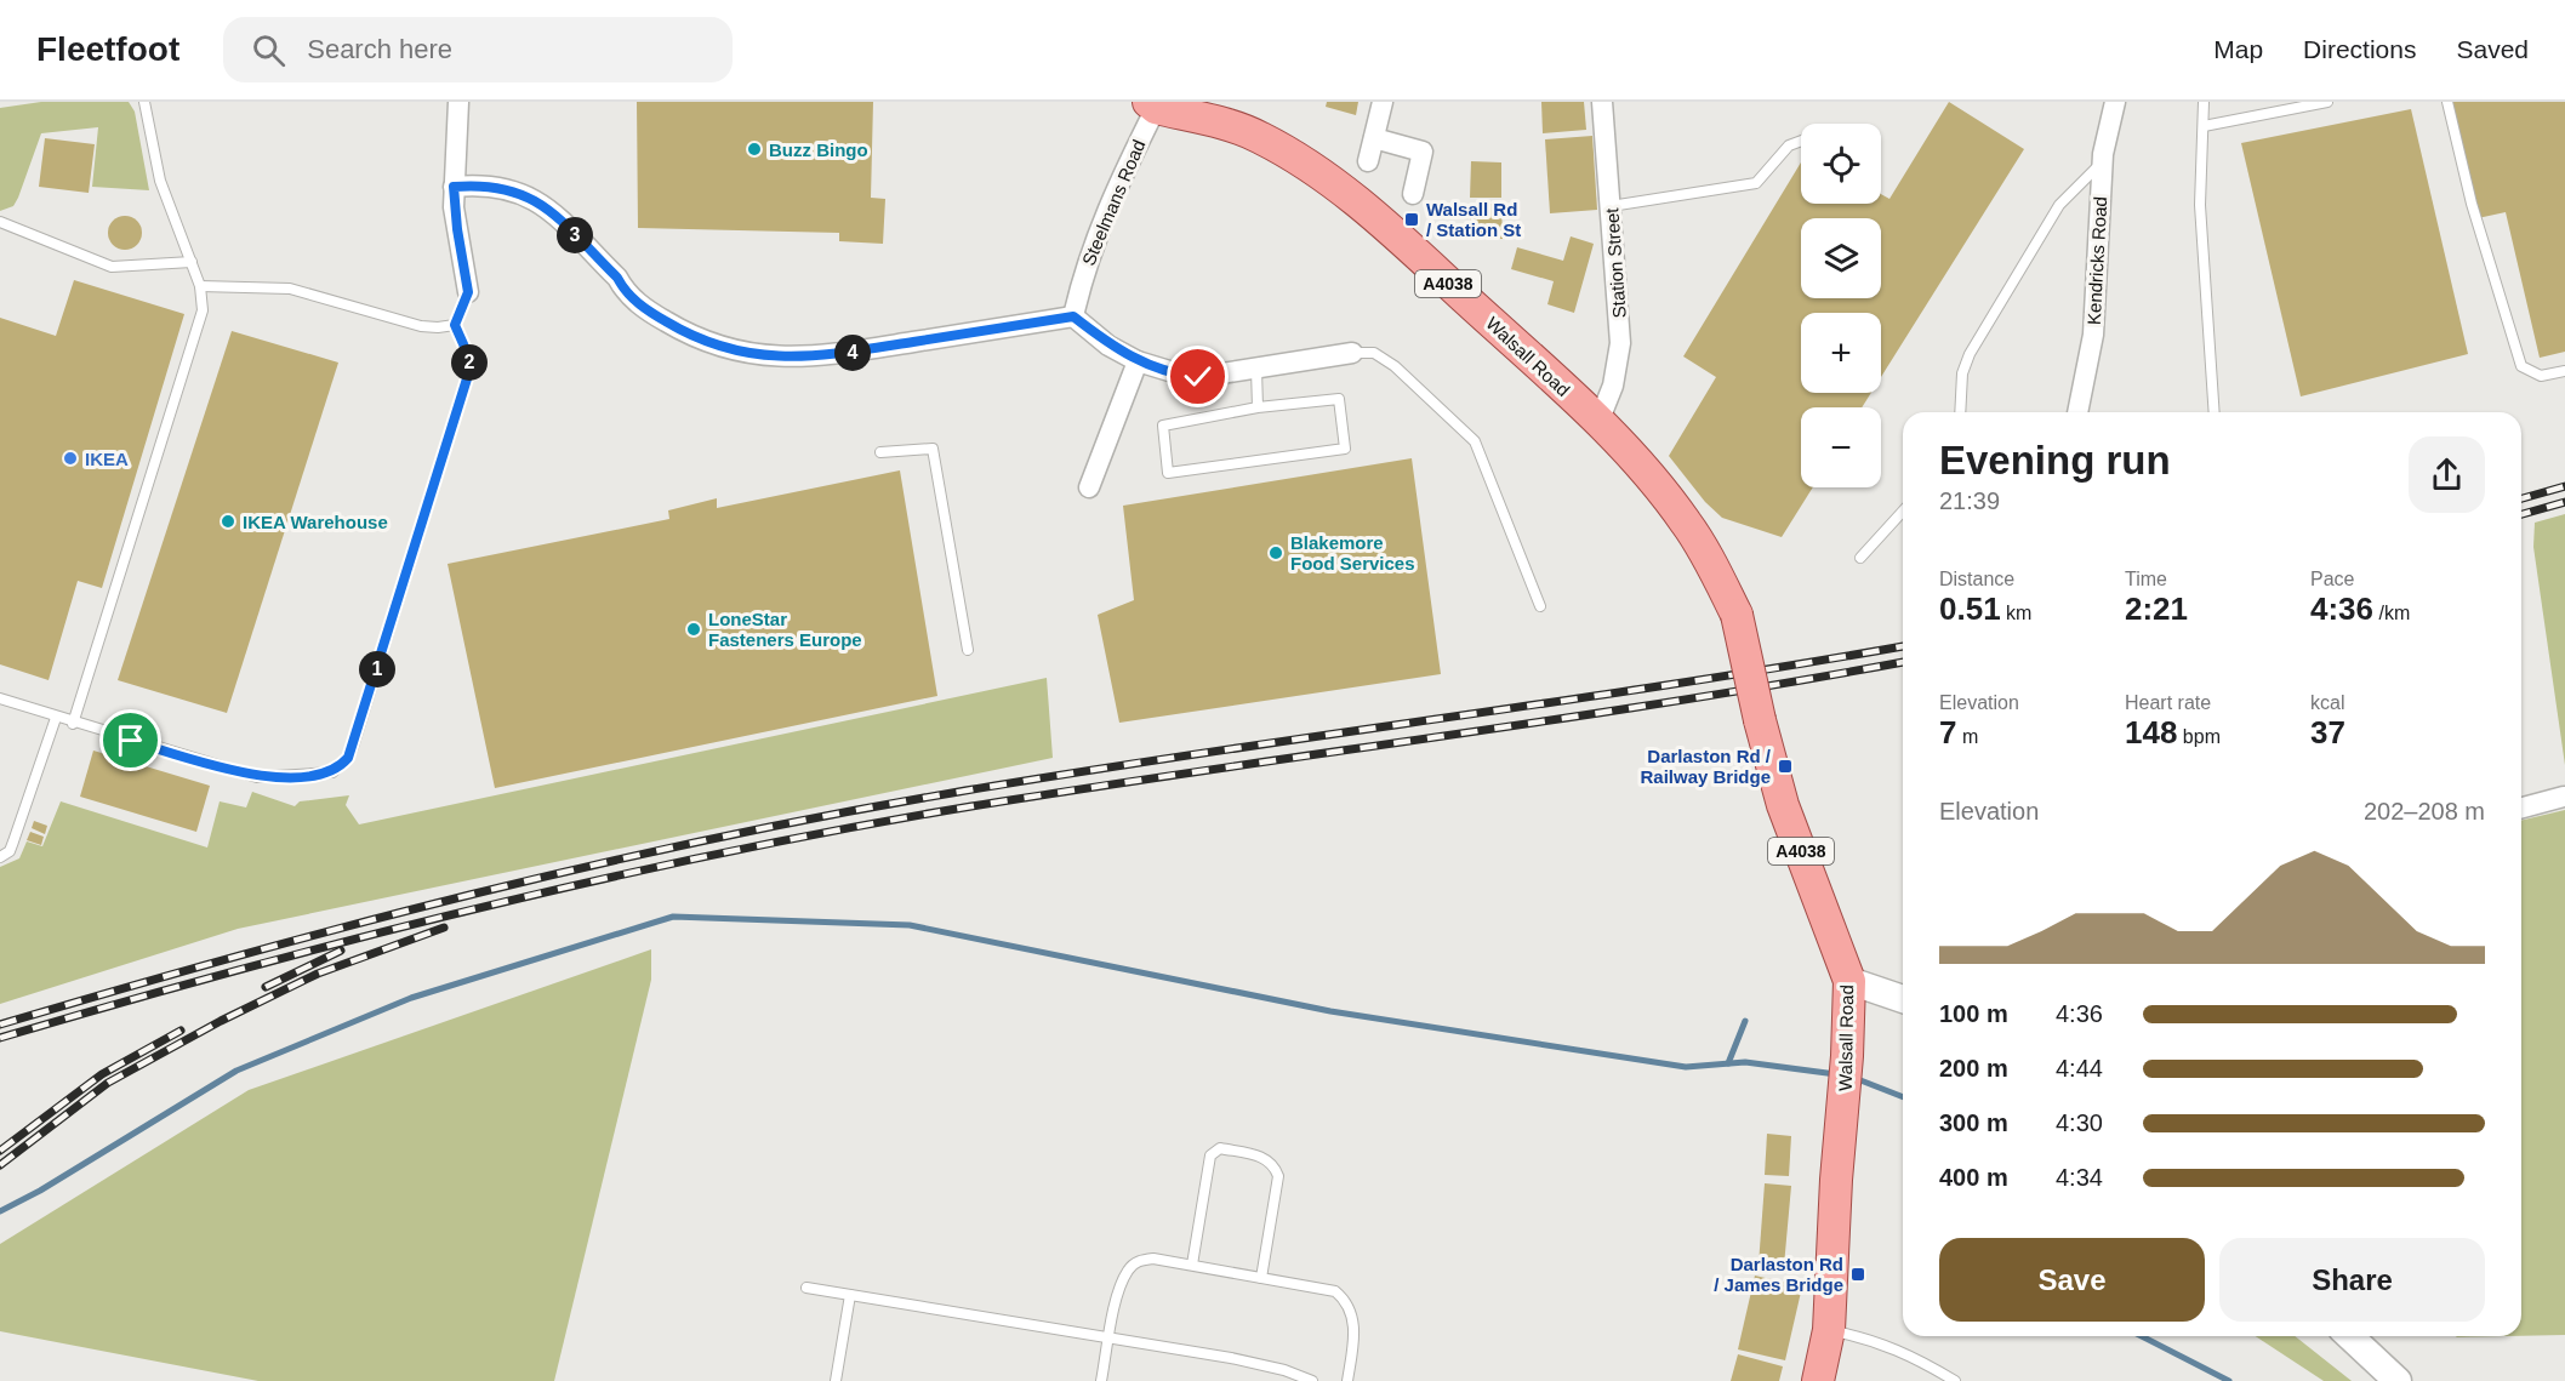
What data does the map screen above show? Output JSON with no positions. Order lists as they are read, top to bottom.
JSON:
{
  "streets": {
    "main road": ["A4038", "Walsall Road"],
    "street": ["Steelmans Road", "Kendricks Road", "Station Street"]
  },
  "crossings": [
    ["Steelmans Road", "Walsall Road"],
    ["Station Street", "Walsall Road"]
  ],
  "places": {
    "other": [
      "Buzz Bingo",
      "IKEA",
      "IKEA Warehouse",
      "Blakemore Food Services",
      "LoneStar Fasteners Europe"
    ],
    "transit": ["Walsall Rd / Station St", "Darlaston Rd / Railway Bridge", "Darlaston Rd / James Bridge"]
  },
  "page": {
    "header": "Fleetfoot",
    "search": "Search here",
    "nav": ["Map", "Directions", "Saved"],
    "map_buttons": ["+", "−"],
    "pins": [
      "3",
      "4",
      "2",
      "1"
    ],
    "heading": ["Evening run", "21:39"],
    "stats": [
      ["Distance", "0.51 km"],
      ["Time", "2:21"],
      ["Pace", "4:36 /km"],
      ["Elevation", "7 m"],
      ["Heart rate", "148 bpm"],
      ["kcal", "37"]
    ],
    "chart": ["Elevation", "202–208 m"],
    "list": [
      {
        "name": "100 m",
        "note": "4:36"
      },
      {
        "name": "200 m",
        "note": "4:44"
      },
      {
        "name": "300 m",
        "note": "4:30"
      },
      {
        "name": "400 m",
        "note": "4:34"
      }
    ],
    "buttons": ["Save", "Share"]
  }
}
